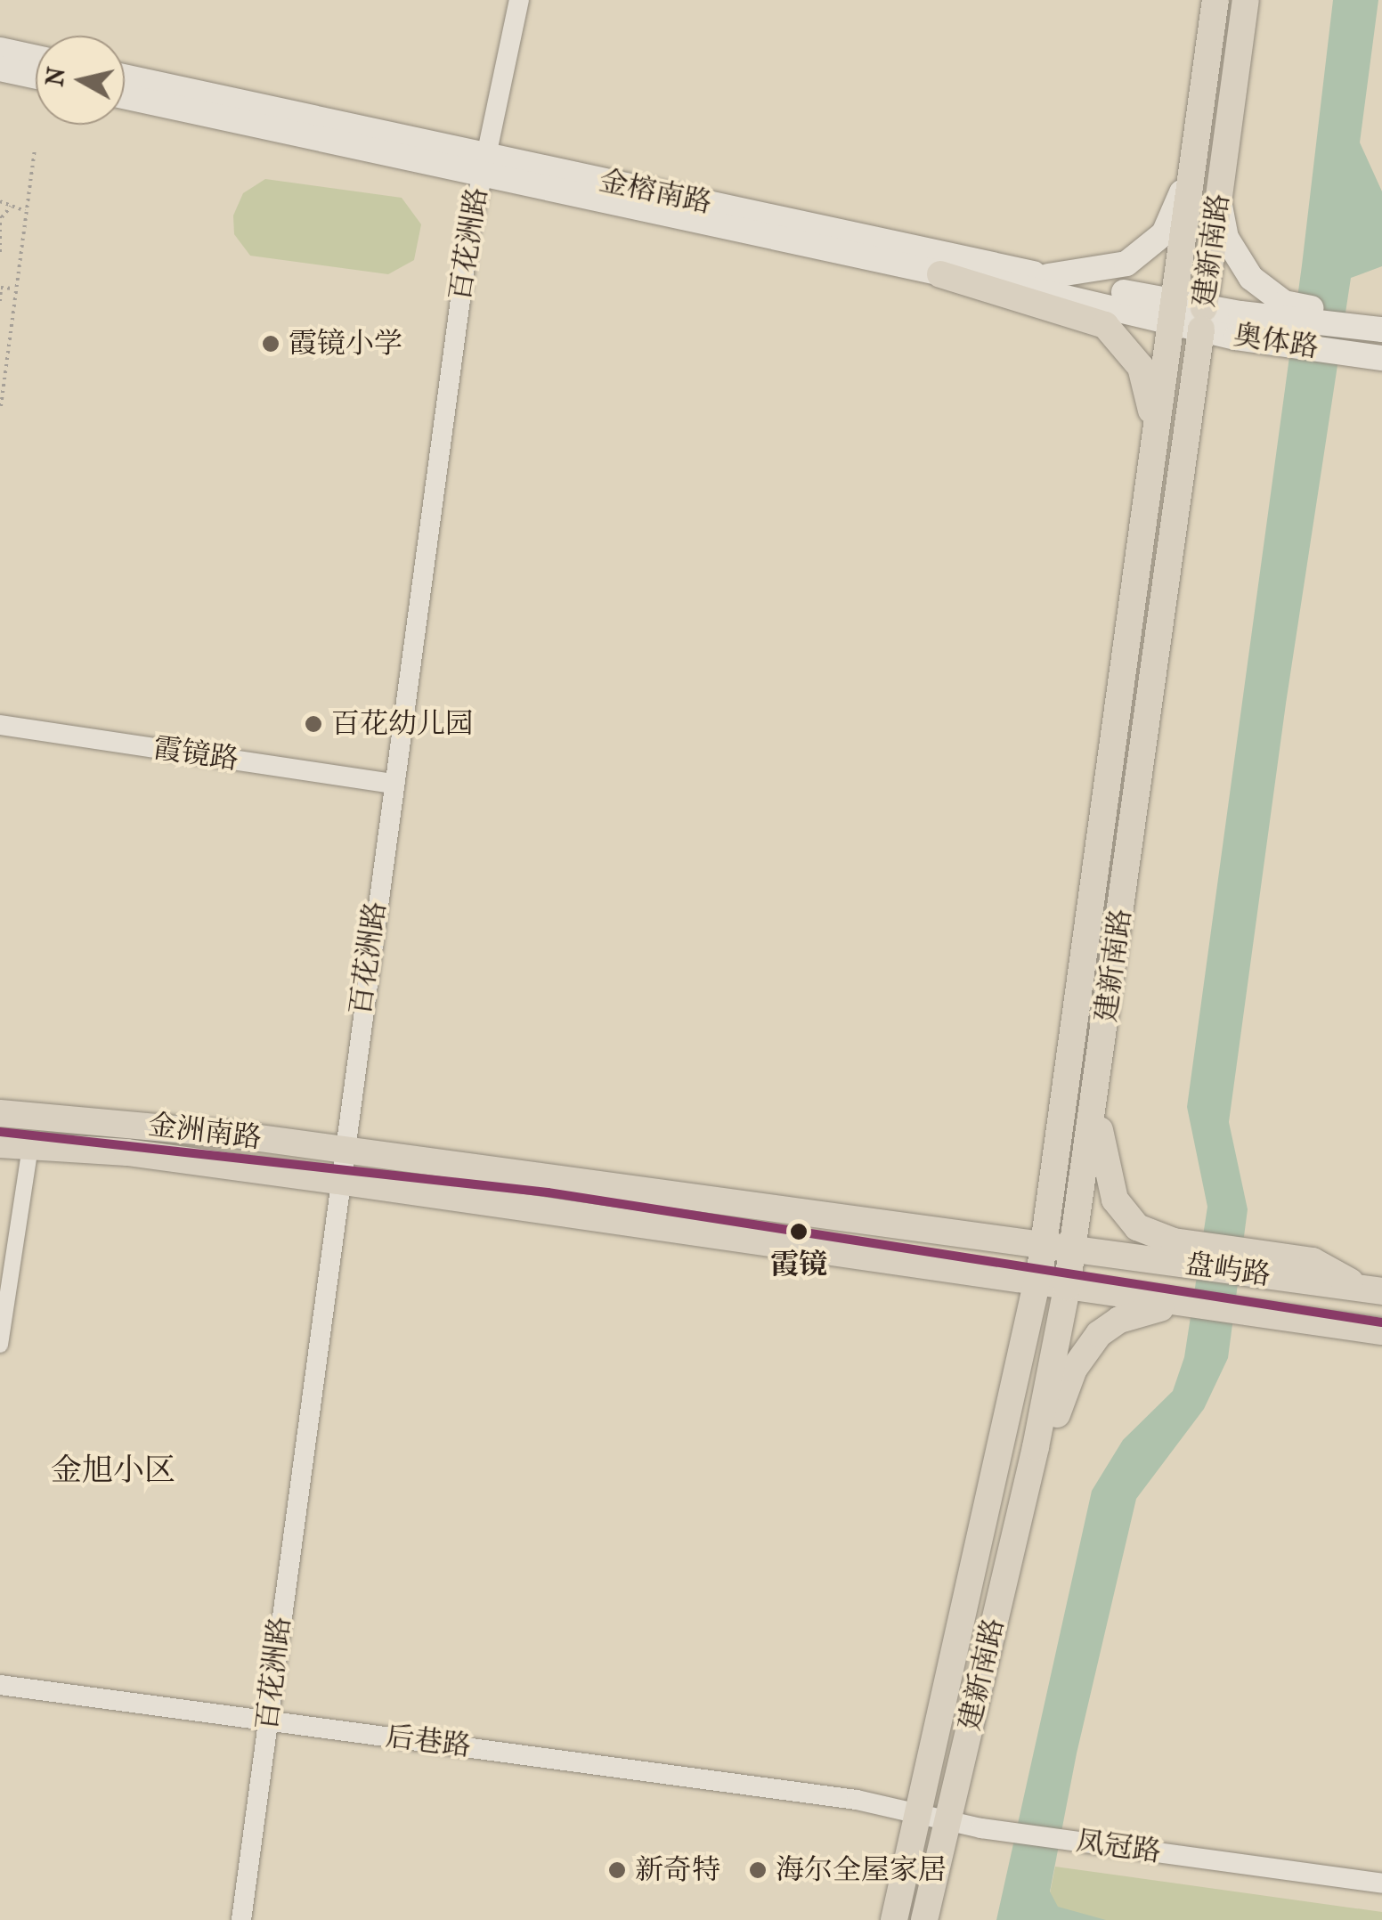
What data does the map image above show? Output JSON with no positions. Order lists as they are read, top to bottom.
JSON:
{
  "streets": {
    "main road": [
      "金榕南路",
      "建新南路",
      "奥体路",
      "金洲南路",
      "盘屿路"
    ],
    "street": [
      "百花洲路",
      "霞镜路",
      "后巷路",
      "凤冠路"
    ]
  },
  "crossings": [
    ["金榕南路", "百花洲路"],
    ["金榕南路", "建新南路"],
    ["金榕南路", "奥体路"],
    ["百花洲路", "霞镜路"],
    ["百花洲路", "金洲南路"],
    ["百花洲路", "后巷路"],
    ["建新南路", "奥体路"],
    ["建新南路", "金洲南路"],
    ["建新南路", "盘屿路"],
    ["建新南路", "凤冠路"],
    ["金洲南路", "盘屿路"],
    ["后巷路", "凤冠路"]
  ],
  "districts": ["金旭小区"],
  "places": [
    "霞镜小学",
    "百花幼儿园",
    "霞镜",
    "新奇特",
    "海尔全屋家居"
  ],
  "north": "left"
}
